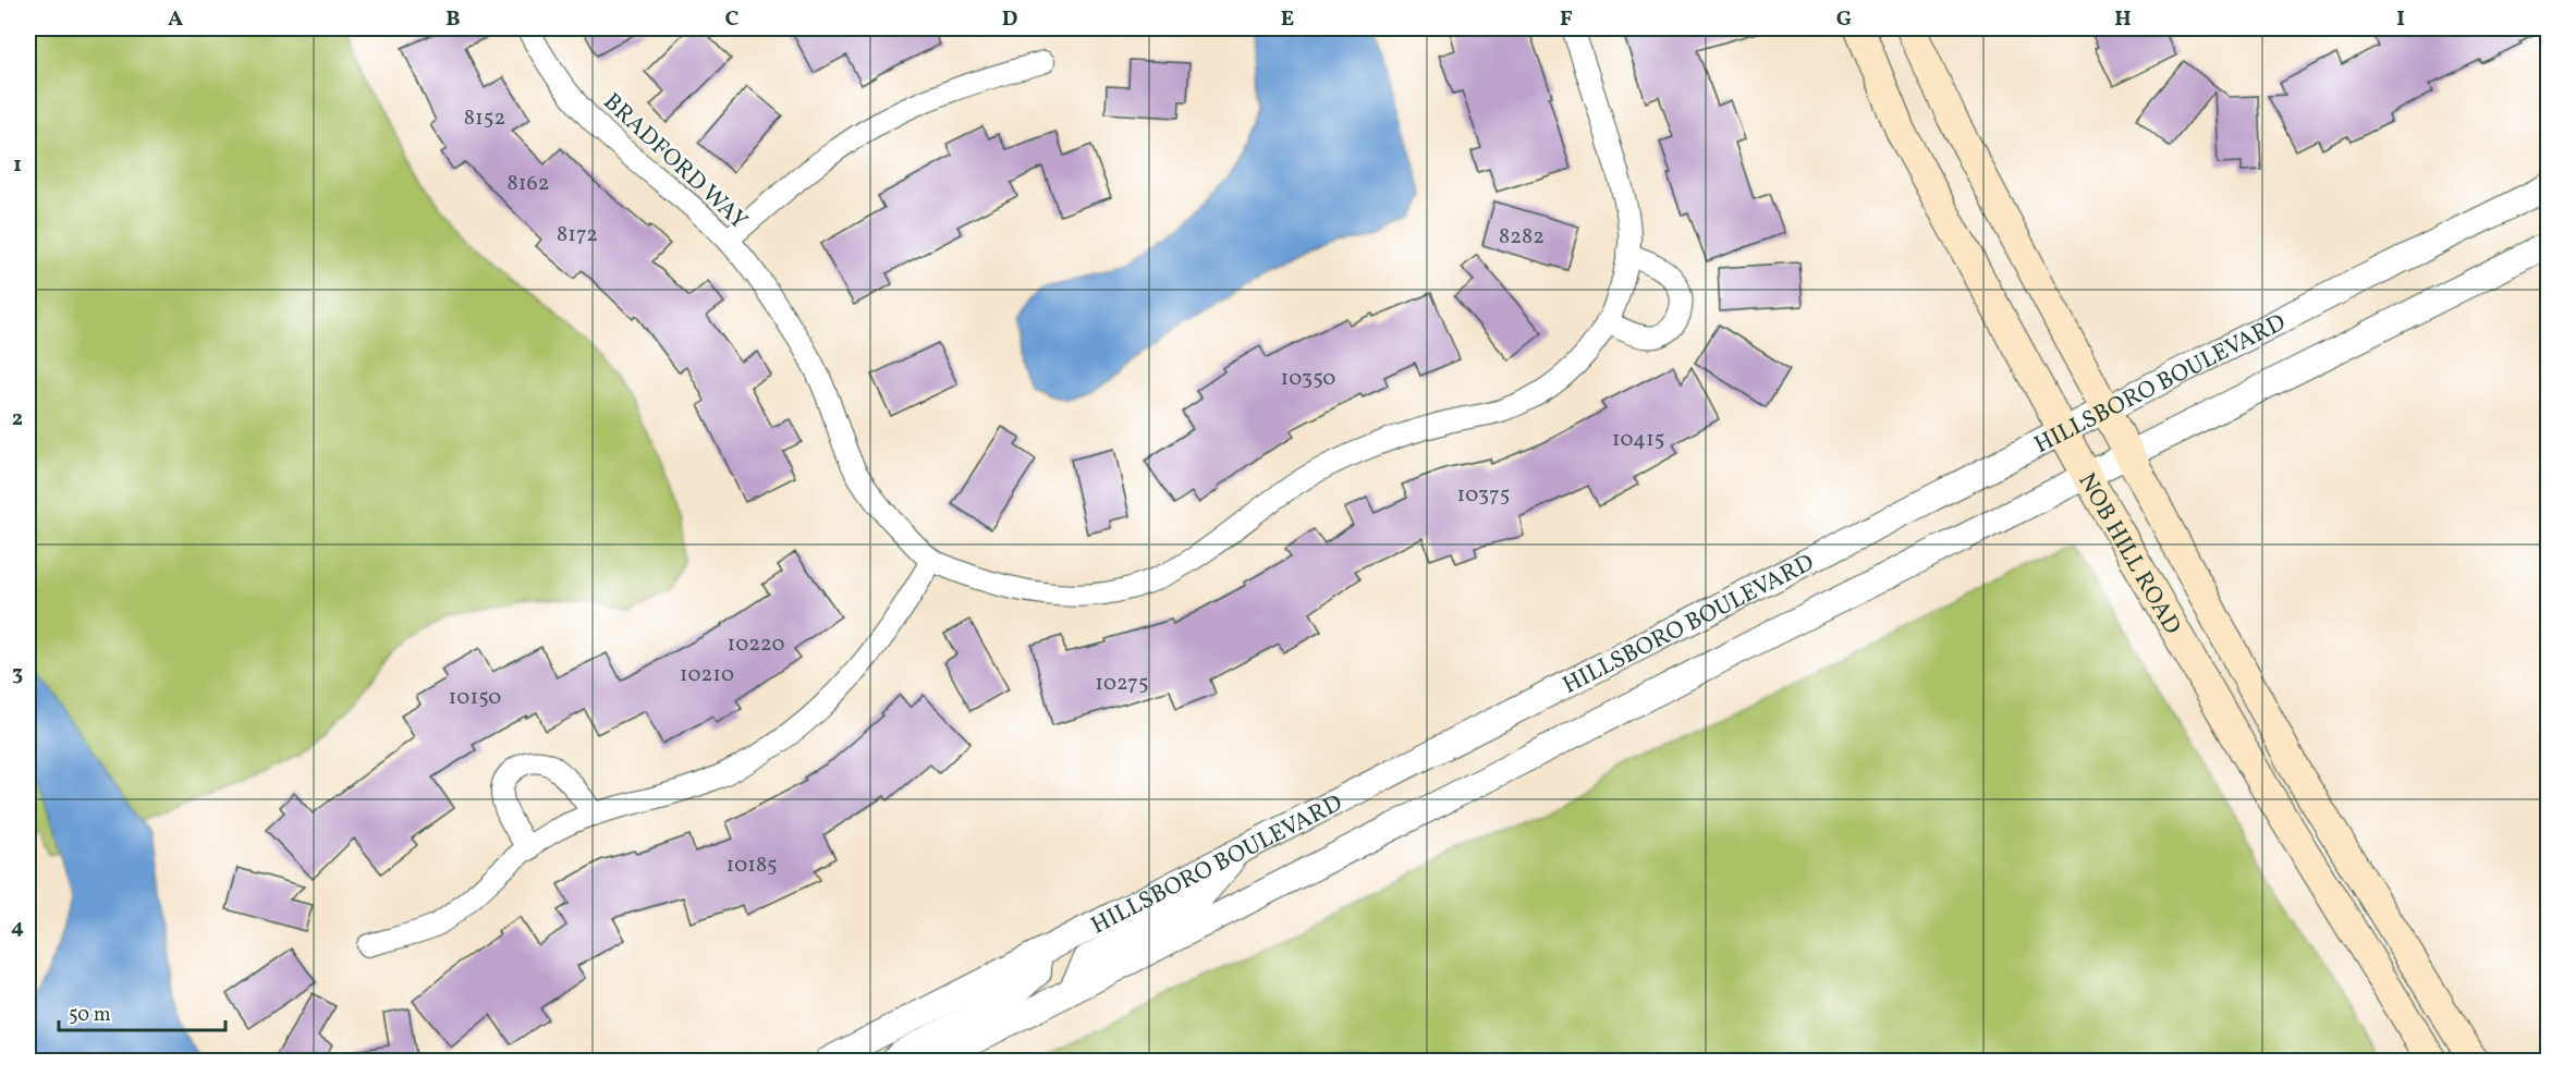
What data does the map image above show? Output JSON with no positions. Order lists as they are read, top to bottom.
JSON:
{
  "streets": {
    "main road": ["NOB HILL ROAD"],
    "street": ["BRADFORD WAY", "HILLSBORO BOULEVARD"]
  },
  "crossings": [
    ["HILLSBORO BOULEVARD", "NOB HILL ROAD"]
  ],
  "house_numbers": [
    "8152",
    "8162",
    "8172",
    "8282",
    "10350",
    "10415",
    "10375",
    "10220",
    "10210",
    "10275",
    "10150",
    "10185"
  ],
  "scale_bar": "50 m",
  "grid": {
    "columns": [
      "A",
      "B",
      "C",
      "D",
      "E",
      "F",
      "G",
      "H",
      "I"
    ],
    "rows": [
      "1",
      "2",
      "3",
      "4"
    ]
  }
}
